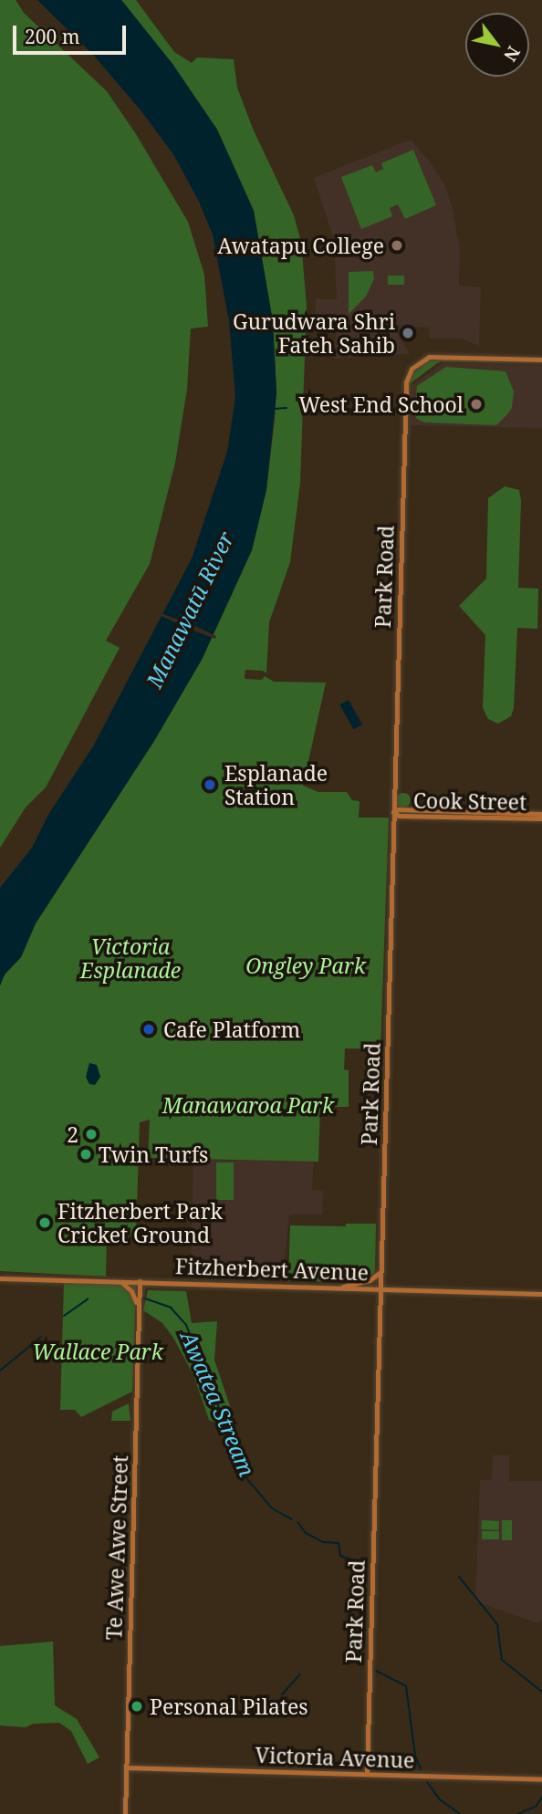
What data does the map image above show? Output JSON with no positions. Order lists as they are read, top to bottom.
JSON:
{
  "streets": {
    "main road": [
      "Park Road",
      "Cook Street",
      "Fitzherbert Avenue",
      "Te Awe Awe Street",
      "Victoria Avenue"
    ]
  },
  "crossings": [
    ["Park Road", "Cook Street"],
    ["Park Road", "Fitzherbert Avenue"],
    ["Park Road", "Victoria Avenue"],
    ["Fitzherbert Avenue", "Te Awe Awe Street"],
    ["Te Awe Awe Street", "Victoria Avenue"]
  ],
  "water": ["Manawatū River", "Awatea Stream"],
  "parks": [
    "Victoria Esplanade",
    "Ongley Park",
    "Manawaroa Park",
    "Wallace Park"
  ],
  "places": [
    "Awatapu College",
    "Gurudwara Shri Fateh Sahib",
    "West End School",
    "Esplanade Station",
    "Cafe Platform",
    "2",
    "Twin Turfs",
    "Fitzherbert Park Cricket Ground",
    "Personal Pilates"
  ],
  "scale_bar": "200 m",
  "north": "bottom right"
}
